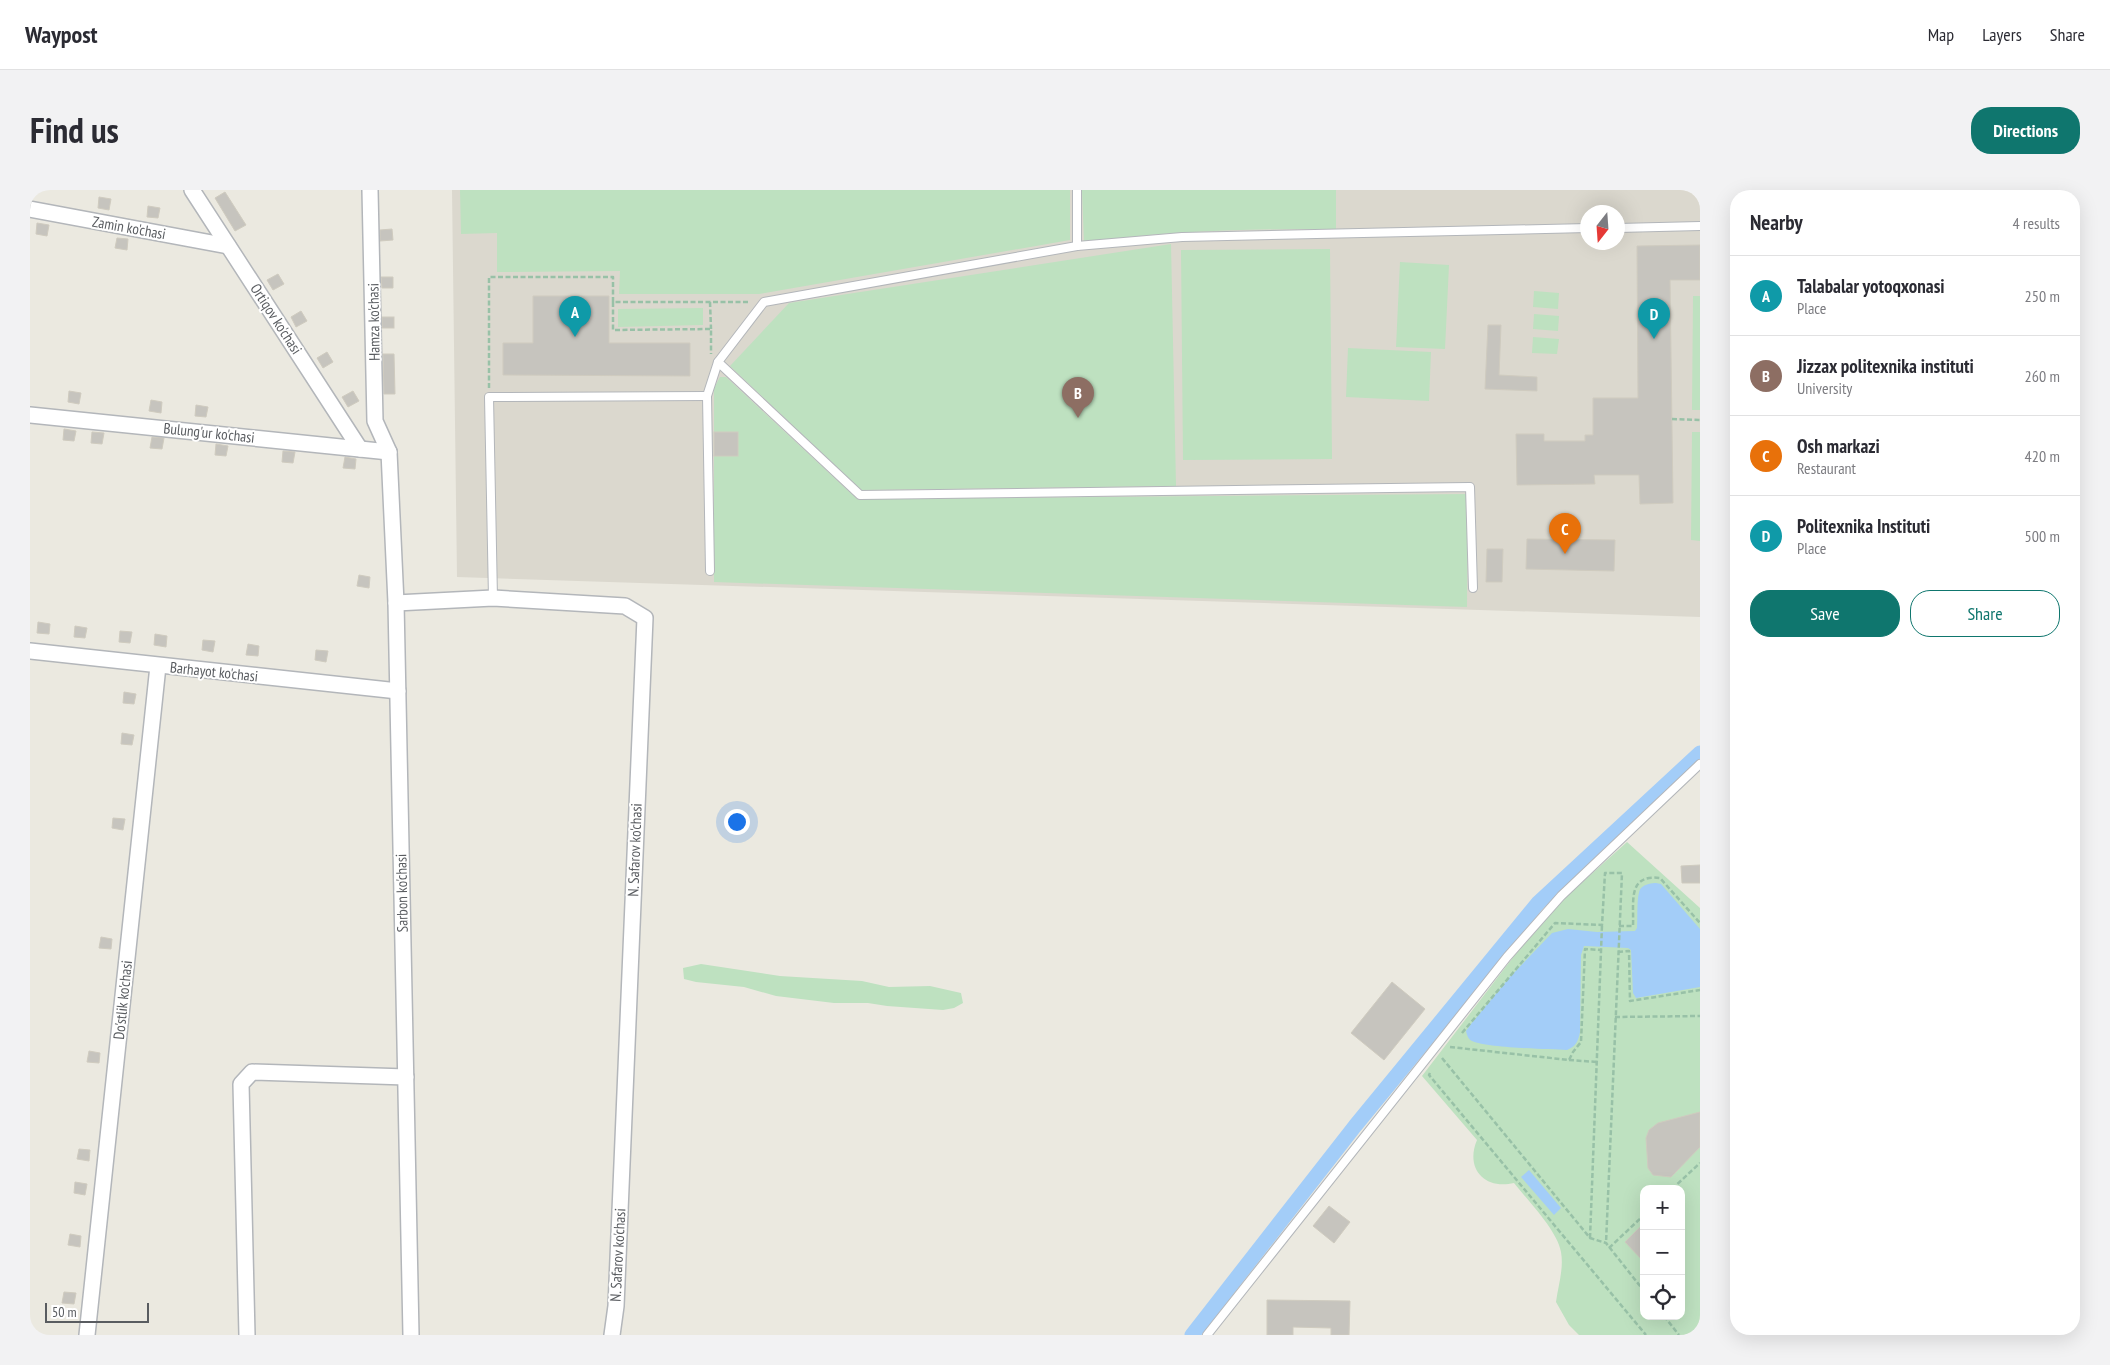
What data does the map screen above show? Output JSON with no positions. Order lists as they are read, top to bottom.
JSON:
{
  "streets": {
    "street": [
      "Zamin ko'chasi",
      "Ortiqov ko'chasi",
      "Hamza ko'chasi",
      "Bulung'ur ko'chasi",
      "Barhayot ko'chasi",
      "N. Safarov ko'chasi",
      "Sarbon ko'chasi",
      "Do'stlik ko'chasi"
    ]
  },
  "crossings": [
    ["Zamin ko'chasi", "Ortiqov ko'chasi"],
    ["Ortiqov ko'chasi", "Bulung'ur ko'chasi"],
    ["Hamza ko'chasi", "Bulung'ur ko'chasi"],
    ["Hamza ko'chasi", "Sarbon ko'chasi"],
    ["Bulung'ur ko'chasi", "Sarbon ko'chasi"],
    ["Barhayot ko'chasi", "Sarbon ko'chasi"],
    ["Barhayot ko'chasi", "Do'stlik ko'chasi"],
    ["N. Safarov ko'chasi", "Sarbon ko'chasi"]
  ],
  "scale_bar": "50 m",
  "north": "bottom",
  "page": {
    "header": "Waypost",
    "nav": ["Map", "Layers", "Share"],
    "title": "Find us",
    "buttons": [
      "Directions",
      ["Save", "Share"]
    ],
    "heading": ["Nearby", "4 results"],
    "list": [
      {
        "mark": "A",
        "name": "Talabalar yotoqxonasi",
        "note": "Place",
        "value": "250 m"
      },
      {
        "mark": "B",
        "name": "Jizzax politexnika instituti",
        "note": "University",
        "value": "260 m"
      },
      {
        "mark": "C",
        "name": "Osh markazi",
        "note": "Restaurant",
        "value": "420 m"
      },
      {
        "mark": "D",
        "name": "Politexnika Instituti",
        "note": "Place",
        "value": "500 m"
      }
    ],
    "pins": [
      "A",
      "D",
      "B",
      "C"
    ],
    "map_buttons": ["+", "−"],
    "scale": "50 m"
  }
}
